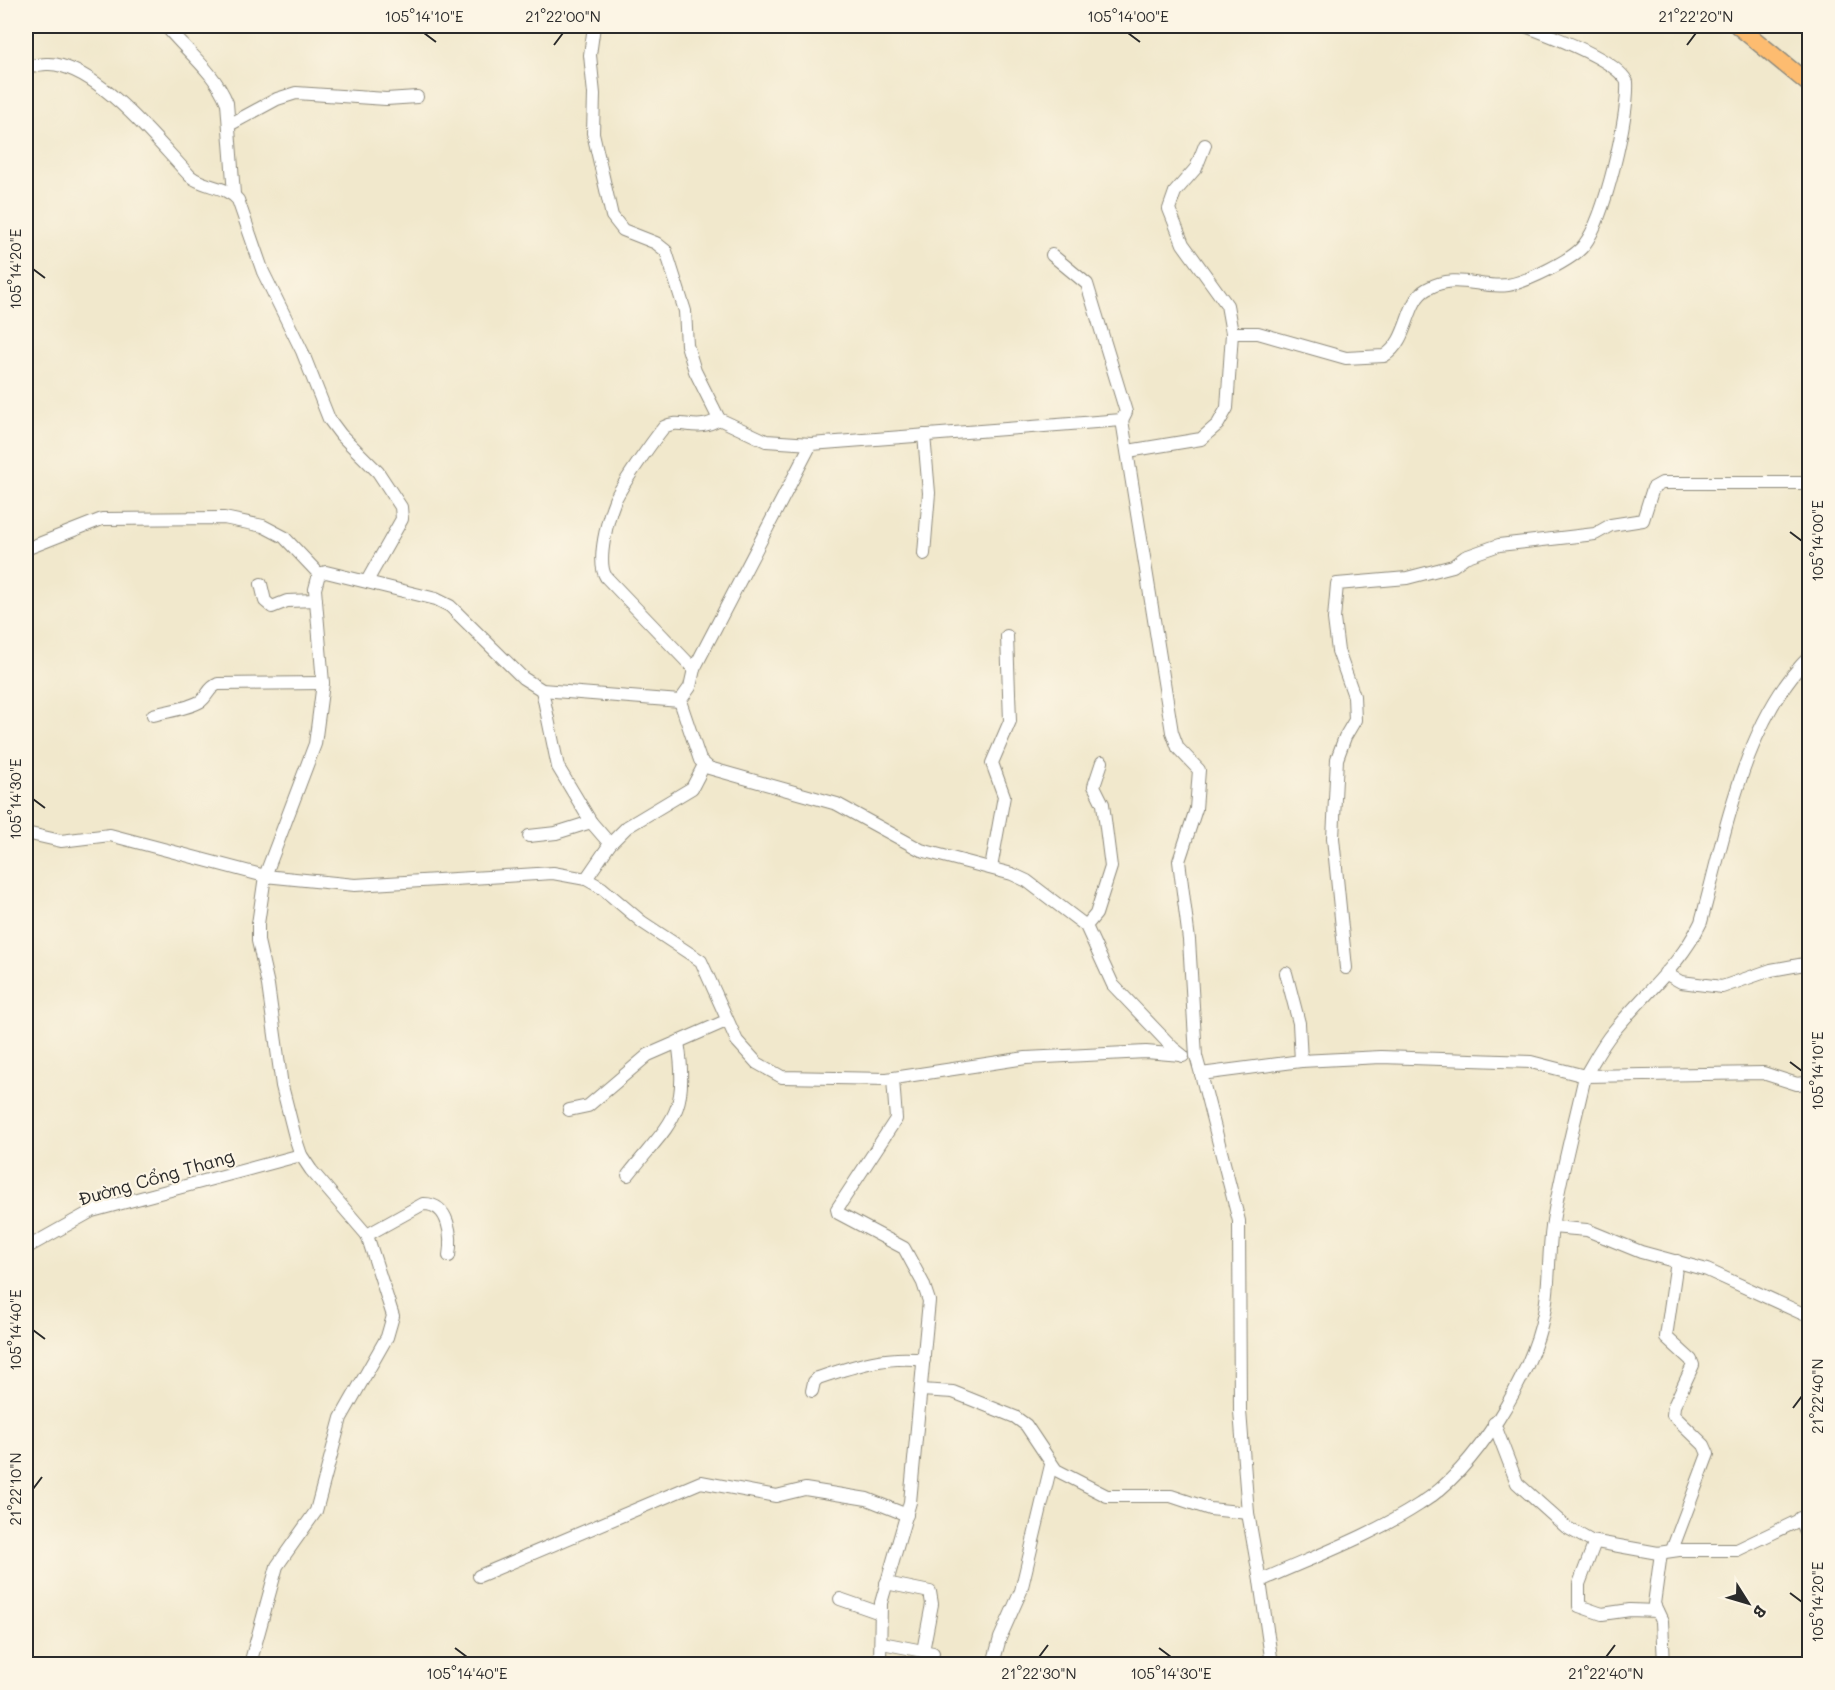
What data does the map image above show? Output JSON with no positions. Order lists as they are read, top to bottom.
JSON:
{
  "streets": {
    "street": ["Đường Cổng Thang"]
  },
  "north": "bottom right",
  "coordinates": [
    "105°14'10\"E",
    "21°22'00\"N",
    "105°14'00\"E",
    "21°22'20\"N",
    "105°14'20\"E",
    "105°14'30\"E",
    "105°14'40\"E",
    "21°22'40\"N",
    "21°22'10\"N",
    "21°22'30\"N"
  ]
}
